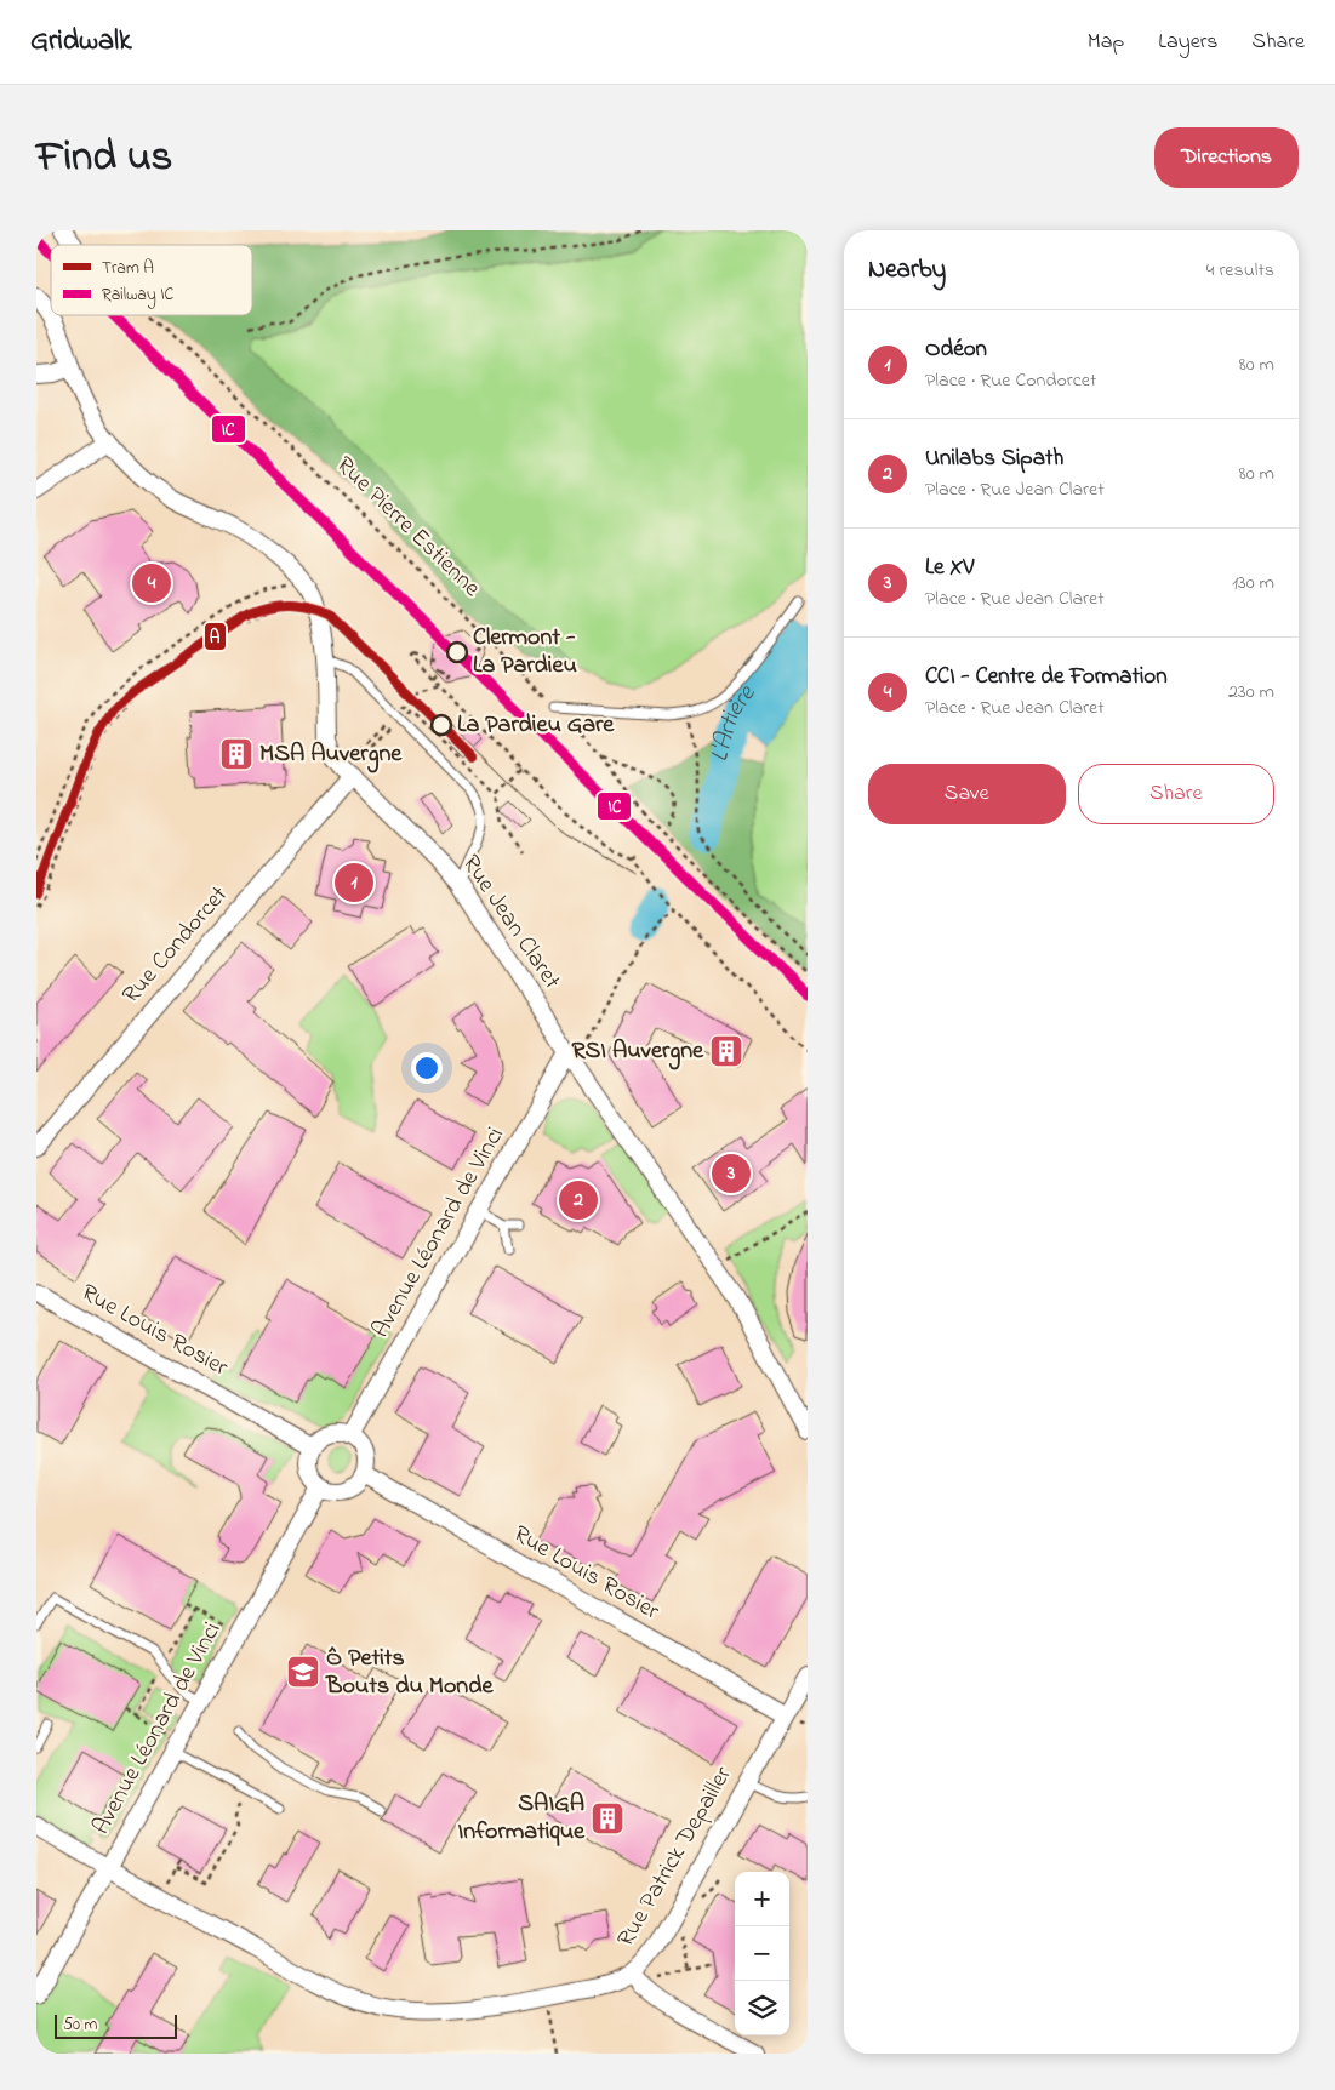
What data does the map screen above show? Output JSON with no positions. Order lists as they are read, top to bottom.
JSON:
{
  "streets": {
    "street": [
      "Rue Jean Claret",
      "Rue Condorcet",
      "Avenue Léonard de Vinci",
      "Rue Louis Rosier",
      "Rue Patrick Depailler"
    ],
    "path": ["Rue Pierre Estienne"]
  },
  "crossings": [
    ["Rue Jean Claret", "Rue Condorcet"],
    ["Rue Jean Claret", "Avenue Léonard de Vinci"],
    ["Avenue Léonard de Vinci", "Rue Louis Rosier"],
    ["Avenue Léonard de Vinci", "Rue Patrick Depailler"],
    ["Rue Louis Rosier", "Rue Patrick Depailler"]
  ],
  "water": ["L'Artière"],
  "places": {
    "other": ["Clermont - La Pardieu", "La Pardieu Gare"],
    "building": ["MSA Auvergne", "RSI Auvergne", "SAIGA Informatique"],
    "school or university": ["Ô Petits Bouts du Monde"]
  },
  "lines": ["rail line IC", "tram line A"],
  "legend": ["Tram A", "Railway IC"],
  "scale_bar": "50 m",
  "page": {
    "header": "Gridwalk",
    "nav": ["Map", "Layers", "Share"],
    "title": "Find us",
    "buttons": [
      "Directions",
      ["Save", "Share"]
    ],
    "heading": ["Nearby", "4 results"],
    "list": [
      {
        "mark": "1",
        "name": "Odéon",
        "note": "Place · Rue Condorcet",
        "value": "80 m"
      },
      {
        "mark": "2",
        "name": "Unilabs Sipath",
        "note": "Place · Rue Jean Claret",
        "value": "80 m"
      },
      {
        "mark": "3",
        "name": "Le XV",
        "note": "Place · Rue Jean Claret",
        "value": "130 m"
      },
      {
        "mark": "4",
        "name": "CCI - Centre de Formation",
        "note": "Place · Rue Jean Claret",
        "value": "230 m"
      }
    ],
    "pins": [
      "4",
      "1",
      "3",
      "2"
    ],
    "map_buttons": ["+", "−"],
    "scale": "50 m"
  }
}
